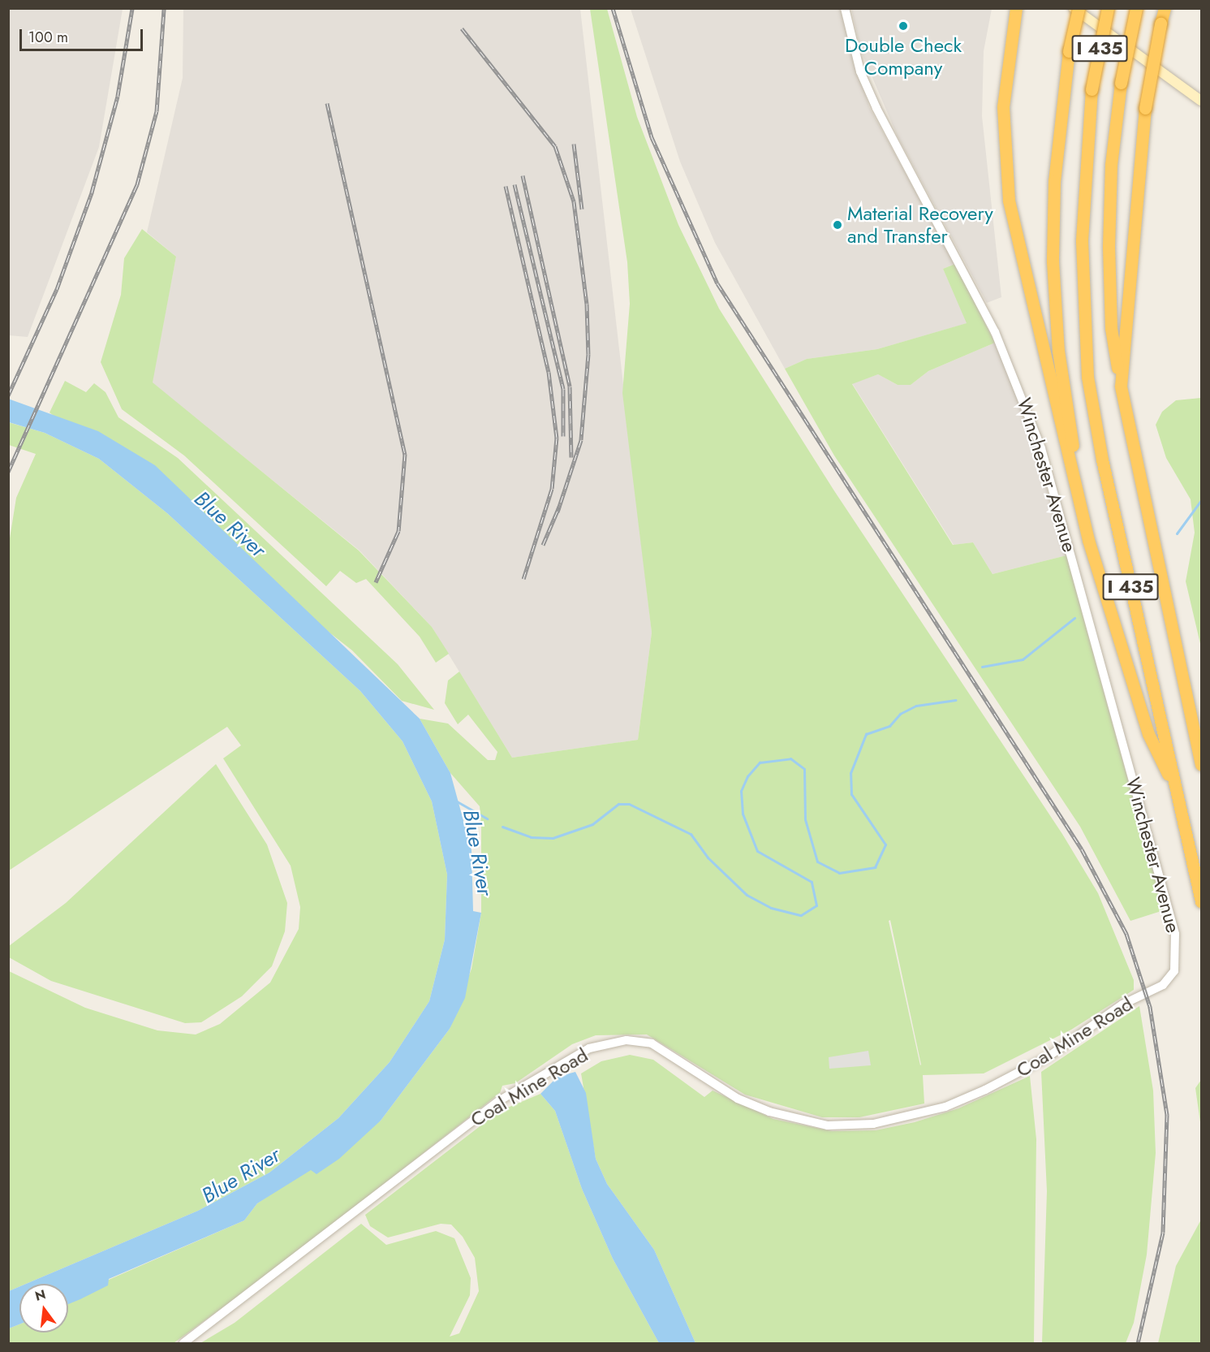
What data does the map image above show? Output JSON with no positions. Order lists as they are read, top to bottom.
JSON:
{
  "streets": {
    "highway": ["I 435"],
    "street": ["Winchester Avenue", "Coal Mine Road"]
  },
  "crossings": [
    ["Winchester Avenue", "Coal Mine Road"]
  ],
  "water": ["Blue River"],
  "places": ["Double Check Company", "Material Recovery and Transfer"],
  "scale_bar": "100 m",
  "north": "top"
}
